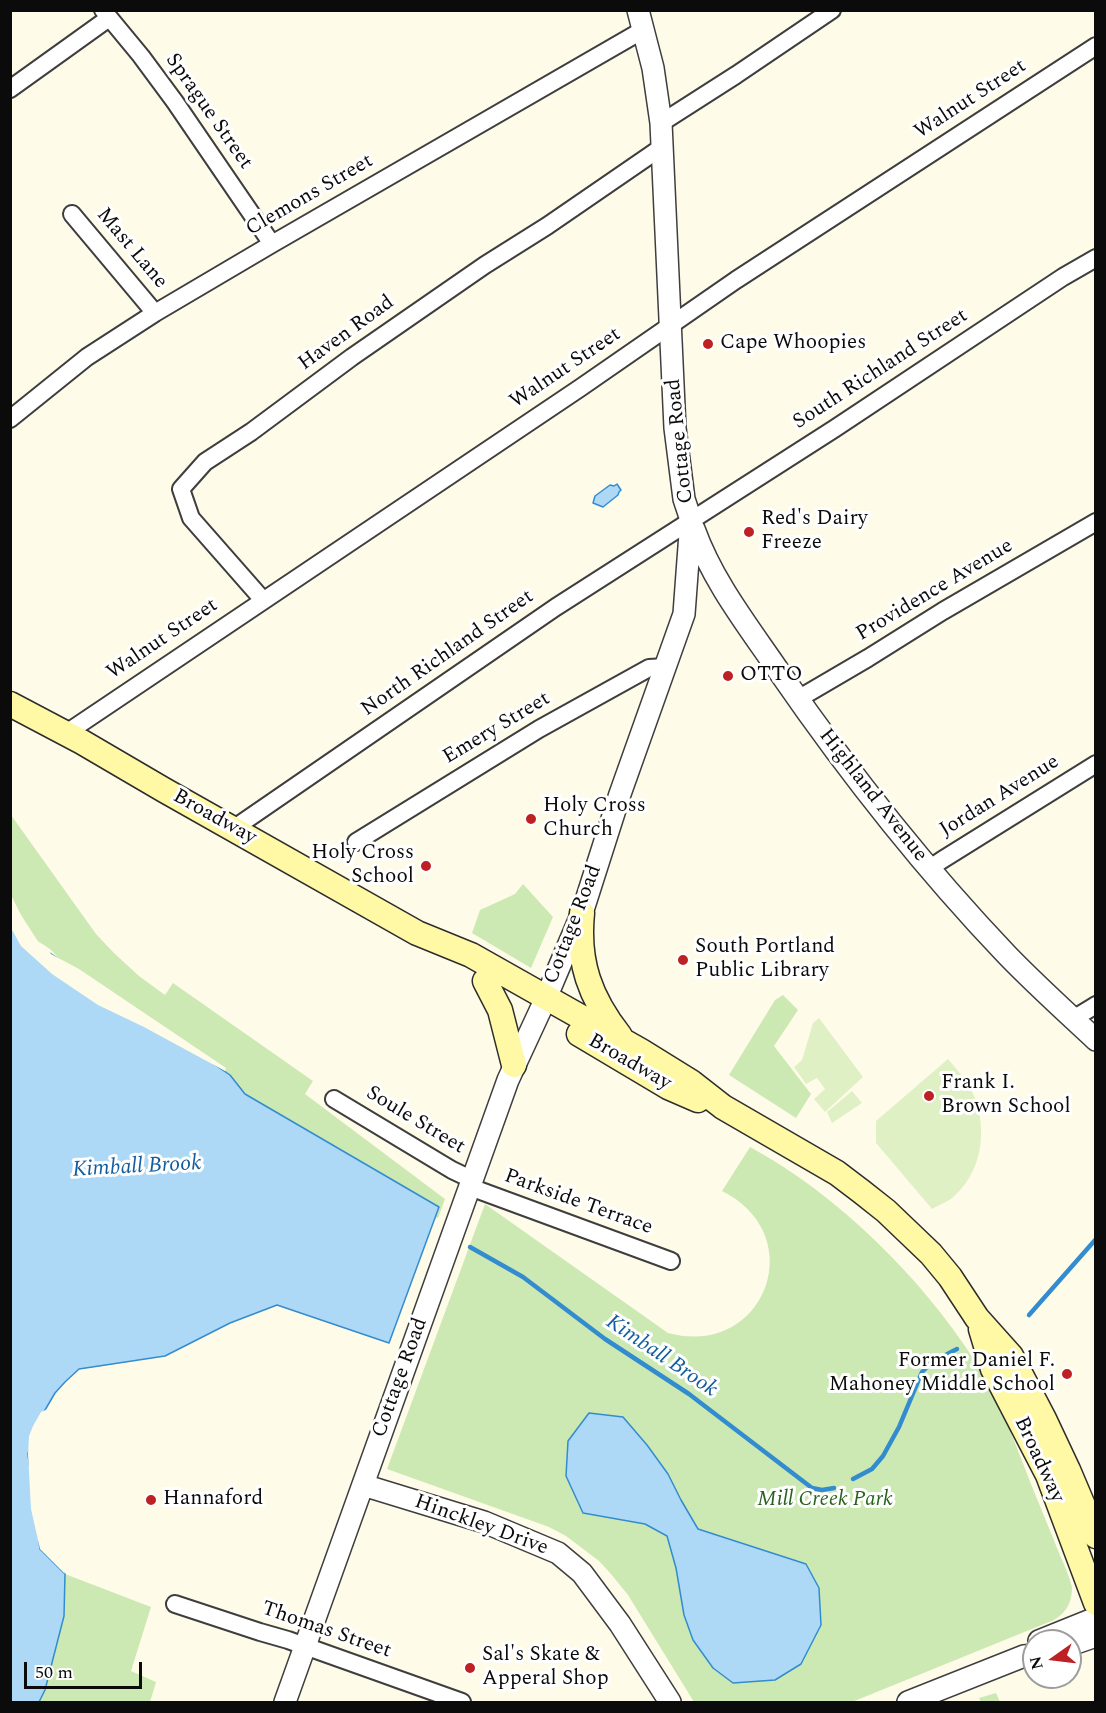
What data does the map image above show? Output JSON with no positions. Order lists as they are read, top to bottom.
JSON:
{
  "streets": {
    "main road": ["Broadway"],
    "street": [
      "Walnut Street",
      "Sprague Street",
      "Clemons Street",
      "Mast Lane",
      "Haven Road",
      "South Richland Street",
      "Cottage Road",
      "Providence Avenue",
      "North Richland Street",
      "Emery Street",
      "Highland Avenue",
      "Jordan Avenue",
      "Soule Street",
      "Parkside Terrace",
      "Hinckley Drive",
      "Thomas Street"
    ]
  },
  "crossings": [
    ["Walnut Street", "Haven Road"],
    ["Walnut Street", "Cottage Road"],
    ["Walnut Street", "Broadway"],
    ["Sprague Street", "Clemons Street"],
    ["Clemons Street", "Mast Lane"],
    ["Clemons Street", "Cottage Road"],
    ["Haven Road", "Cottage Road"],
    ["South Richland Street", "Cottage Road"],
    ["South Richland Street", "North Richland Street"],
    ["South Richland Street", "Highland Avenue"],
    ["Cottage Road", "North Richland Street"],
    ["Cottage Road", "Emery Street"],
    ["Cottage Road", "Highland Avenue"],
    ["Cottage Road", "Broadway"],
    ["Cottage Road", "Soule Street"],
    ["Cottage Road", "Parkside Terrace"],
    ["Cottage Road", "Hinckley Drive"],
    ["Cottage Road", "Thomas Street"],
    ["Providence Avenue", "Highland Avenue"],
    ["North Richland Street", "Highland Avenue"],
    ["North Richland Street", "Broadway"],
    ["Highland Avenue", "Jordan Avenue"],
    ["Soule Street", "Parkside Terrace"]
  ],
  "water": ["Kimball Brook"],
  "parks": ["Mill Creek Park"],
  "places": [
    "Cape Whoopies",
    "Red's Dairy Freeze",
    "OTTO",
    "Holy Cross Church",
    "Holy Cross School",
    "South Portland Public Library",
    "Frank I. Brown School",
    "Former Daniel F. Mahoney Middle School",
    "Hannaford",
    "Sal's Skate & Apperal Shop"
  ],
  "scale_bar": "50 m",
  "north": "left"
}
